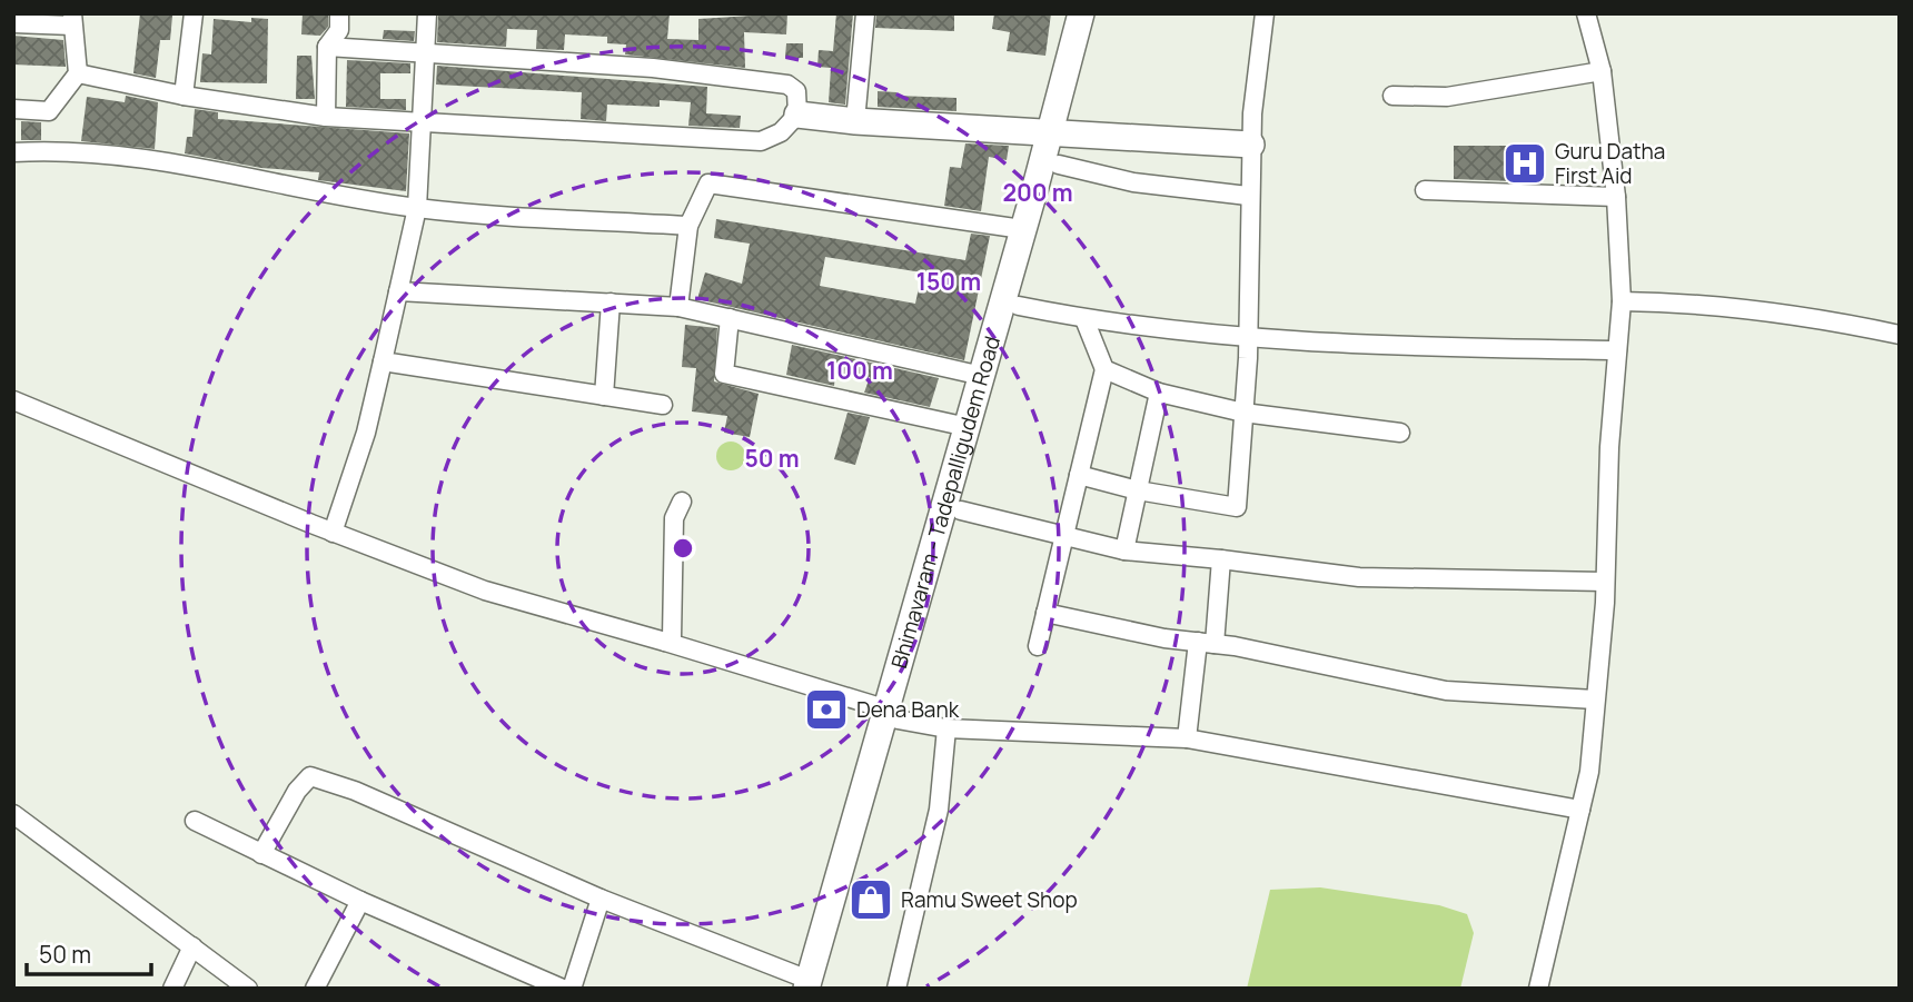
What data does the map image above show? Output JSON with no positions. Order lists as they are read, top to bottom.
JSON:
{
  "streets": {
    "main road": ["Bhimavaram - Tadepalligudem Road"]
  },
  "places": {
    "hospital": ["Guru Datha First Aid"],
    "bank": ["Dena Bank"],
    "shop": ["Ramu Sweet Shop"]
  },
  "scale_bar": "50 m",
  "rings": [
    "200 m",
    "150 m",
    "100 m",
    "50 m"
  ]
}
